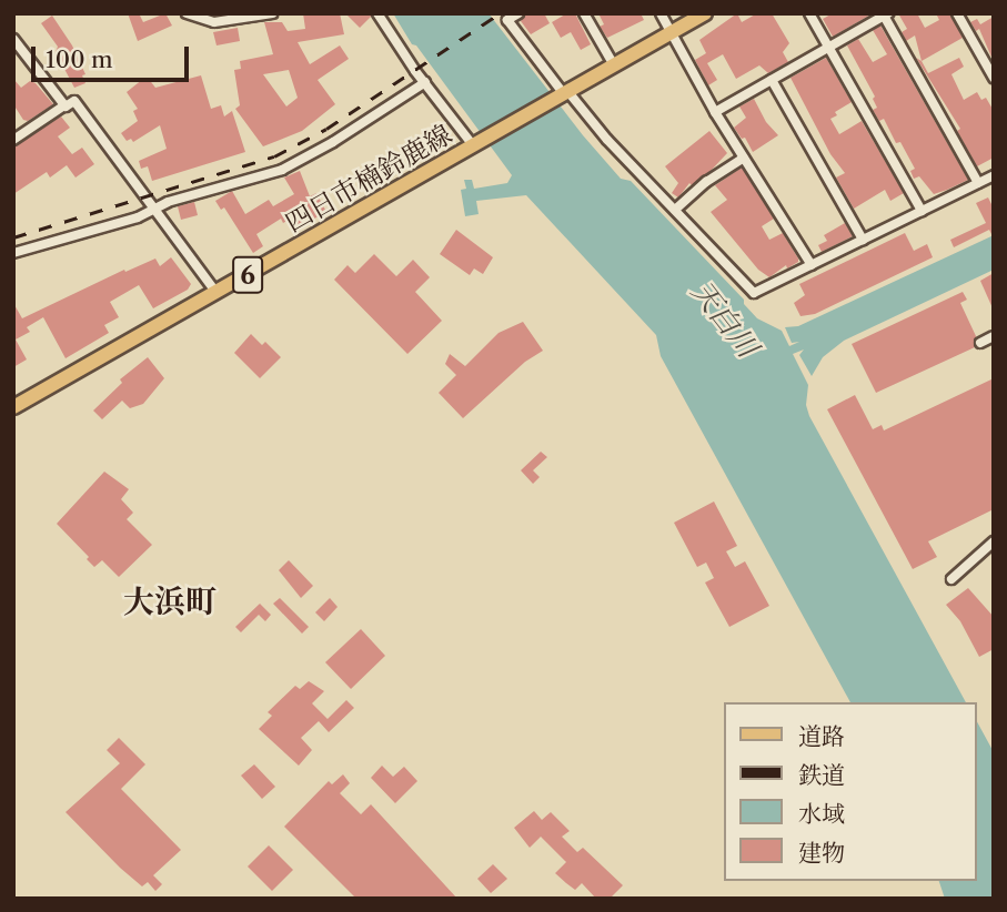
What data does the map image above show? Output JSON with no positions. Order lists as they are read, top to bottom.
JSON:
{
  "streets": {
    "main road": ["四日市楠鈴鹿線", "6"]
  },
  "districts": ["大浜町"],
  "water": ["天白川"],
  "legend": [
    "道路",
    "鉄道",
    "水域",
    "建物"
  ],
  "scale_bar": "100 m"
}
